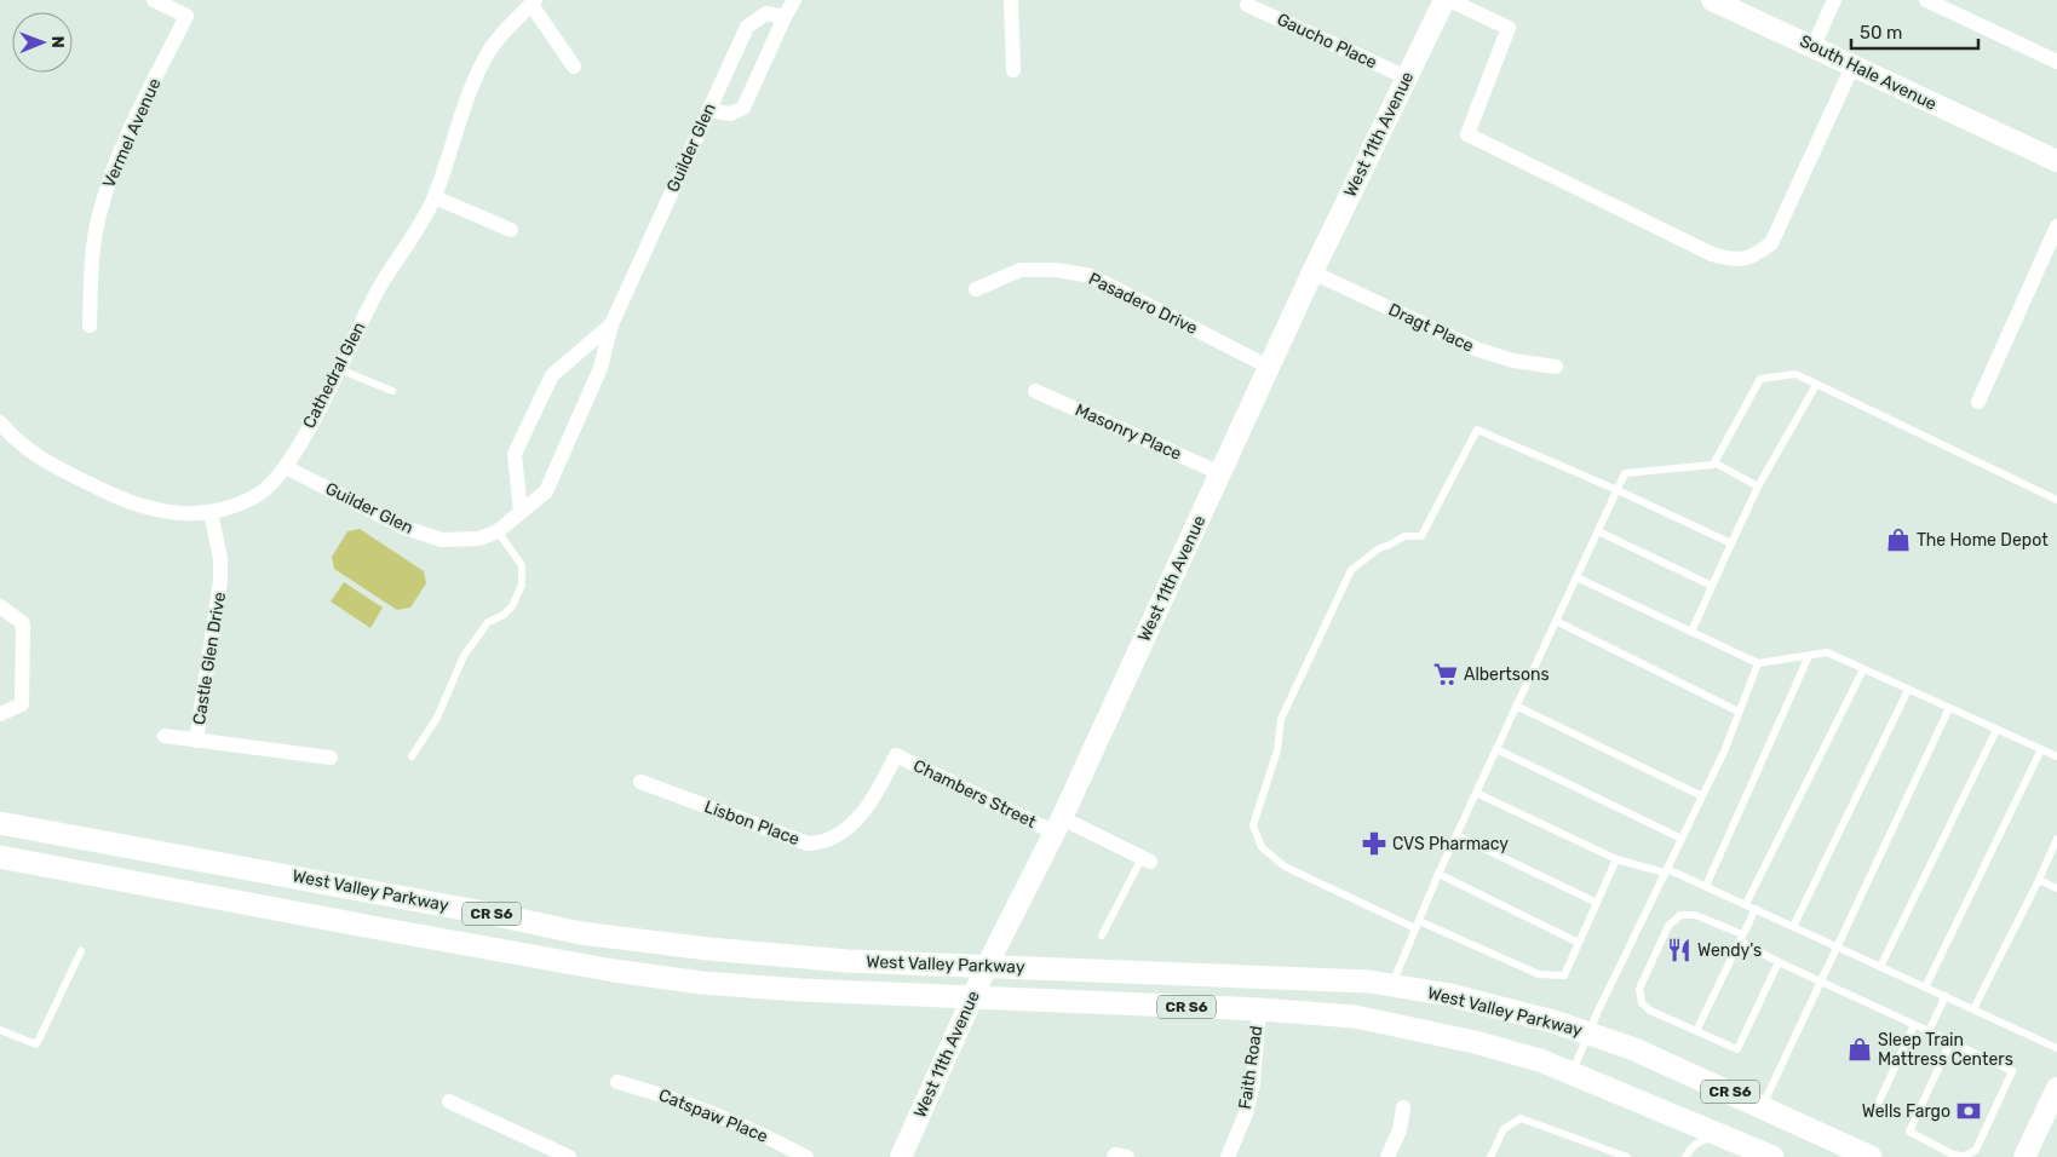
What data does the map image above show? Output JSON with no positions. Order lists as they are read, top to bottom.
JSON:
{
  "streets": {
    "main road": ["West Valley Parkway", "CR S6"],
    "street": [
      "Gaucho Place",
      "South Hale Avenue",
      "Vermel Avenue",
      "West 11th Avenue",
      "Guilder Glen",
      "Pasadero Drive",
      "Dragt Place",
      "Cathedral Glen",
      "Masonry Place",
      "Castle Glen Drive",
      "Chambers Street",
      "Lisbon Place",
      "Faith Road",
      "Catspaw Place"
    ]
  },
  "crossings": [
    ["Gaucho Place", "West 11th Avenue"],
    ["West 11th Avenue", "Pasadero Drive"],
    ["West 11th Avenue", "Dragt Place"],
    ["West 11th Avenue", "Masonry Place"],
    ["West 11th Avenue", "Chambers Street"],
    ["West 11th Avenue", "West Valley Parkway"],
    ["Guilder Glen", "Cathedral Glen"],
    ["Cathedral Glen", "Castle Glen Drive"],
    ["Chambers Street", "Lisbon Place"],
    ["West Valley Parkway", "Faith Road"]
  ],
  "places": {
    "shop": ["The Home Depot", "Sleep Train Mattress Centers"],
    "supermarket": ["Albertsons"],
    "pharmacy": ["CVS Pharmacy"],
    "restaurant": ["Wendy's"],
    "bank": ["Wells Fargo"]
  },
  "scale_bar": "50 m",
  "north": "right"
}
